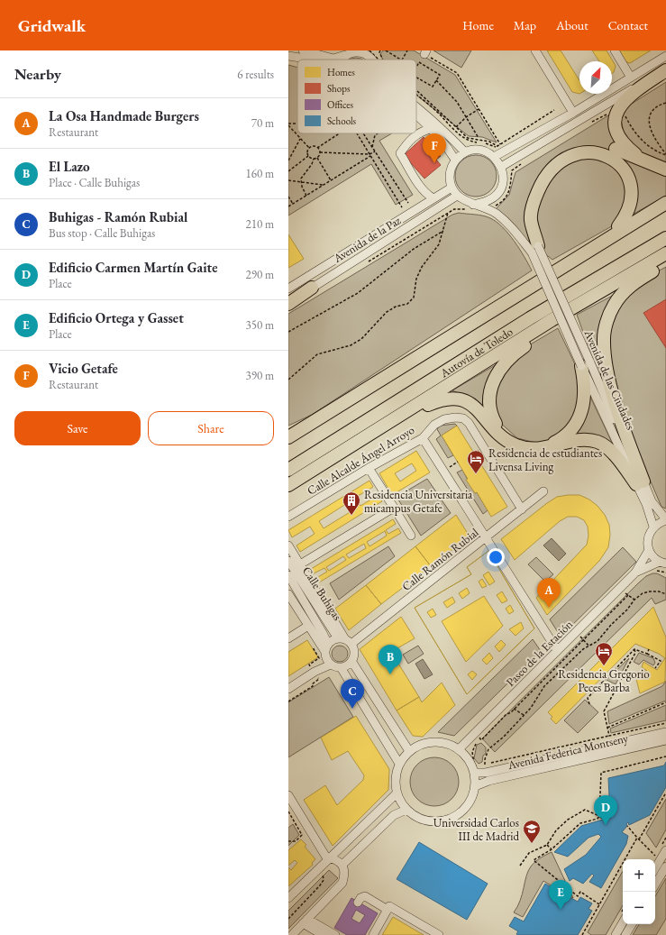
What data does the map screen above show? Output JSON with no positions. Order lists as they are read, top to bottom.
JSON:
{
  "streets": {
    "highway": ["Autovía de Toledo"],
    "street": [
      "Avenida de la Paz",
      "Avenida de las Ciudades",
      "Calle Alcalde Ángel Arroyo",
      "Calle Ramón Rubial",
      "Calle Buhigas",
      "Paseo de la Estación",
      "Avenida Federica Montseny"
    ]
  },
  "crossings": [
    ["Avenida de la Paz", "Avenida de las Ciudades"],
    ["Calle Alcalde Ángel Arroyo", "Calle Ramón Rubial"],
    ["Calle Ramón Rubial", "Calle Buhigas"],
    ["Paseo de la Estación", "Avenida Federica Montseny"]
  ],
  "places": {
    "hotel": ["Residencia de estudiantes Livensa Living", "Residencia Gregorio Peces Barba"],
    "building": ["Residencia Universitaria micampus Getafe"],
    "school or university": ["Universidad Carlos III de Madrid"]
  },
  "legend": [
    "Homes",
    "Shops",
    "Offices",
    "Schools"
  ],
  "north": "top right",
  "page": {
    "header": "Gridwalk",
    "nav": [
      "Home",
      "Map",
      "About",
      "Contact"
    ],
    "heading": ["Nearby", "6 results"],
    "list": [
      {
        "mark": "A",
        "name": "La Osa Handmade Burgers",
        "note": "Restaurant",
        "value": "70 m"
      },
      {
        "mark": "B",
        "name": "El Lazo",
        "note": "Place · Calle Buhigas",
        "value": "160 m"
      },
      {
        "mark": "C",
        "name": "Buhigas - Ramón Rubial",
        "note": "Bus stop · Calle Buhigas",
        "value": "210 m"
      },
      {
        "mark": "D",
        "name": "Edificio Carmen Martín Gaite",
        "note": "Place",
        "value": "290 m"
      },
      {
        "mark": "E",
        "name": "Edificio Ortega y Gasset",
        "note": "Place",
        "value": "350 m"
      },
      {
        "mark": "F",
        "name": "Vicio Getafe",
        "note": "Restaurant",
        "value": "390 m"
      }
    ],
    "pins": [
      "F",
      "A",
      "B",
      "C",
      "D",
      "E"
    ],
    "buttons": ["Save", "Share"],
    "map_buttons": ["+", "−"]
  }
}
